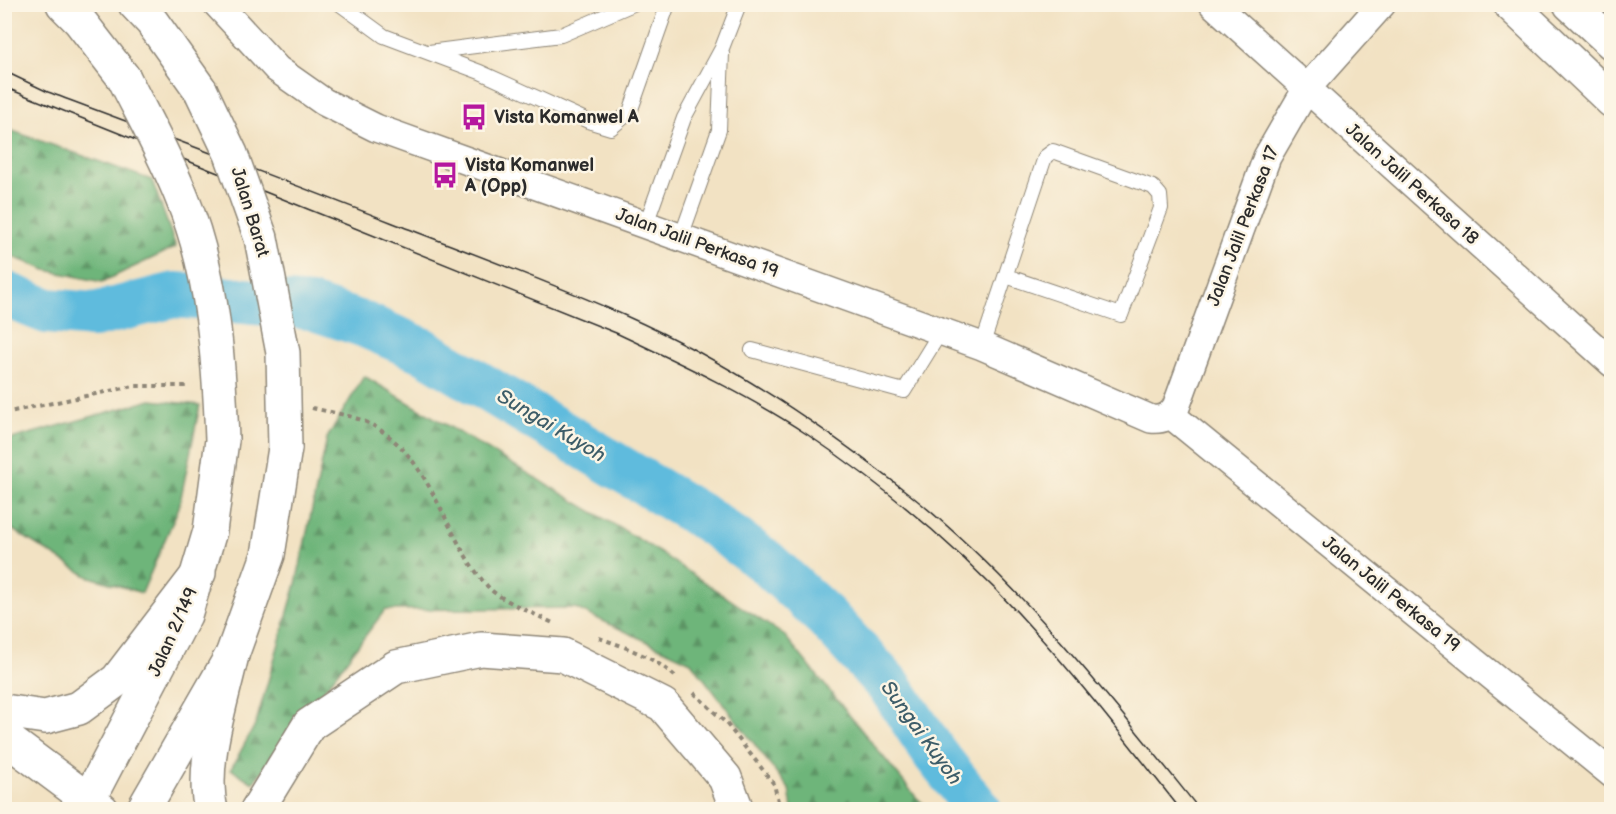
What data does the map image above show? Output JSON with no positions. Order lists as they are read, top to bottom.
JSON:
{
  "streets": {
    "main road": ["Jalan Barat", "Jalan 2/149"],
    "street": ["Jalan Jalil Perkasa 18", "Jalan Jalil Perkasa 17", "Jalan Jalil Perkasa 19"]
  },
  "crossings": [
    ["Jalan Jalil Perkasa 18", "Jalan Jalil Perkasa 17"],
    ["Jalan Jalil Perkasa 17", "Jalan Jalil Perkasa 19"]
  ],
  "water": ["Sungai Kuyoh"],
  "places": {
    "bus stop": ["Vista Komanwel A", "Vista Komanwel A (Opp)"]
  }
}
